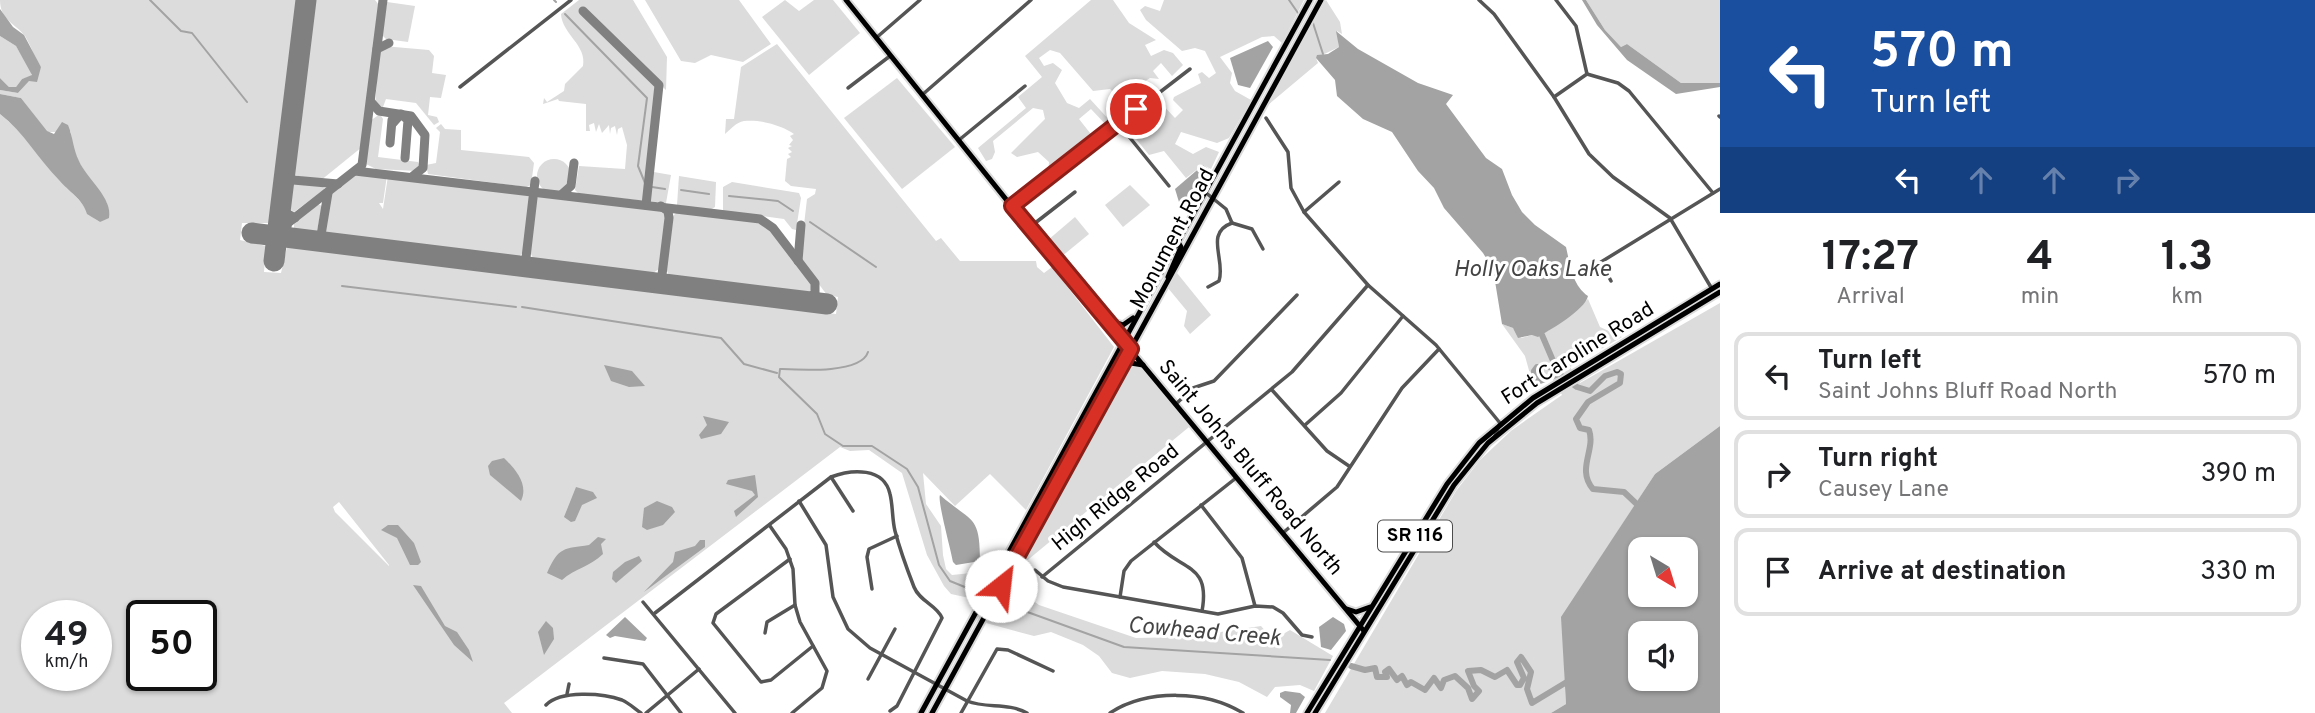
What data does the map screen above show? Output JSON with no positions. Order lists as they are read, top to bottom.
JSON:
{
  "streets": {
    "main road": [
      "Monument Road",
      "Fort Caroline Road",
      "Saint Johns Bluff Road North",
      "SR 116"
    ],
    "street": ["High Ridge Road"]
  },
  "crossings": [
    ["Monument Road", "Saint Johns Bluff Road North"],
    ["Fort Caroline Road", "Saint Johns Bluff Road North"],
    ["Saint Johns Bluff Road North", "High Ridge Road"]
  ],
  "water": ["Holly Oaks Lake", "Cowhead Creek"],
  "north": "bottom right",
  "page": {
    "turn": ["570 m", "Turn left"],
    "eta": [
      "17:27",
      "Arrival",
      "4",
      "min",
      "1.3",
      "km"
    ],
    "list": [
      {
        "name": "Turn left",
        "note": "Saint Johns Bluff Road North",
        "value": "570 m"
      },
      {
        "name": "Turn right",
        "note": "Causey Lane",
        "value": "390 m"
      },
      {
        "name": "Arrive at destination",
        "value": "330 m"
      }
    ],
    "speed": "49 km/h",
    "limit": "50"
  }
}
